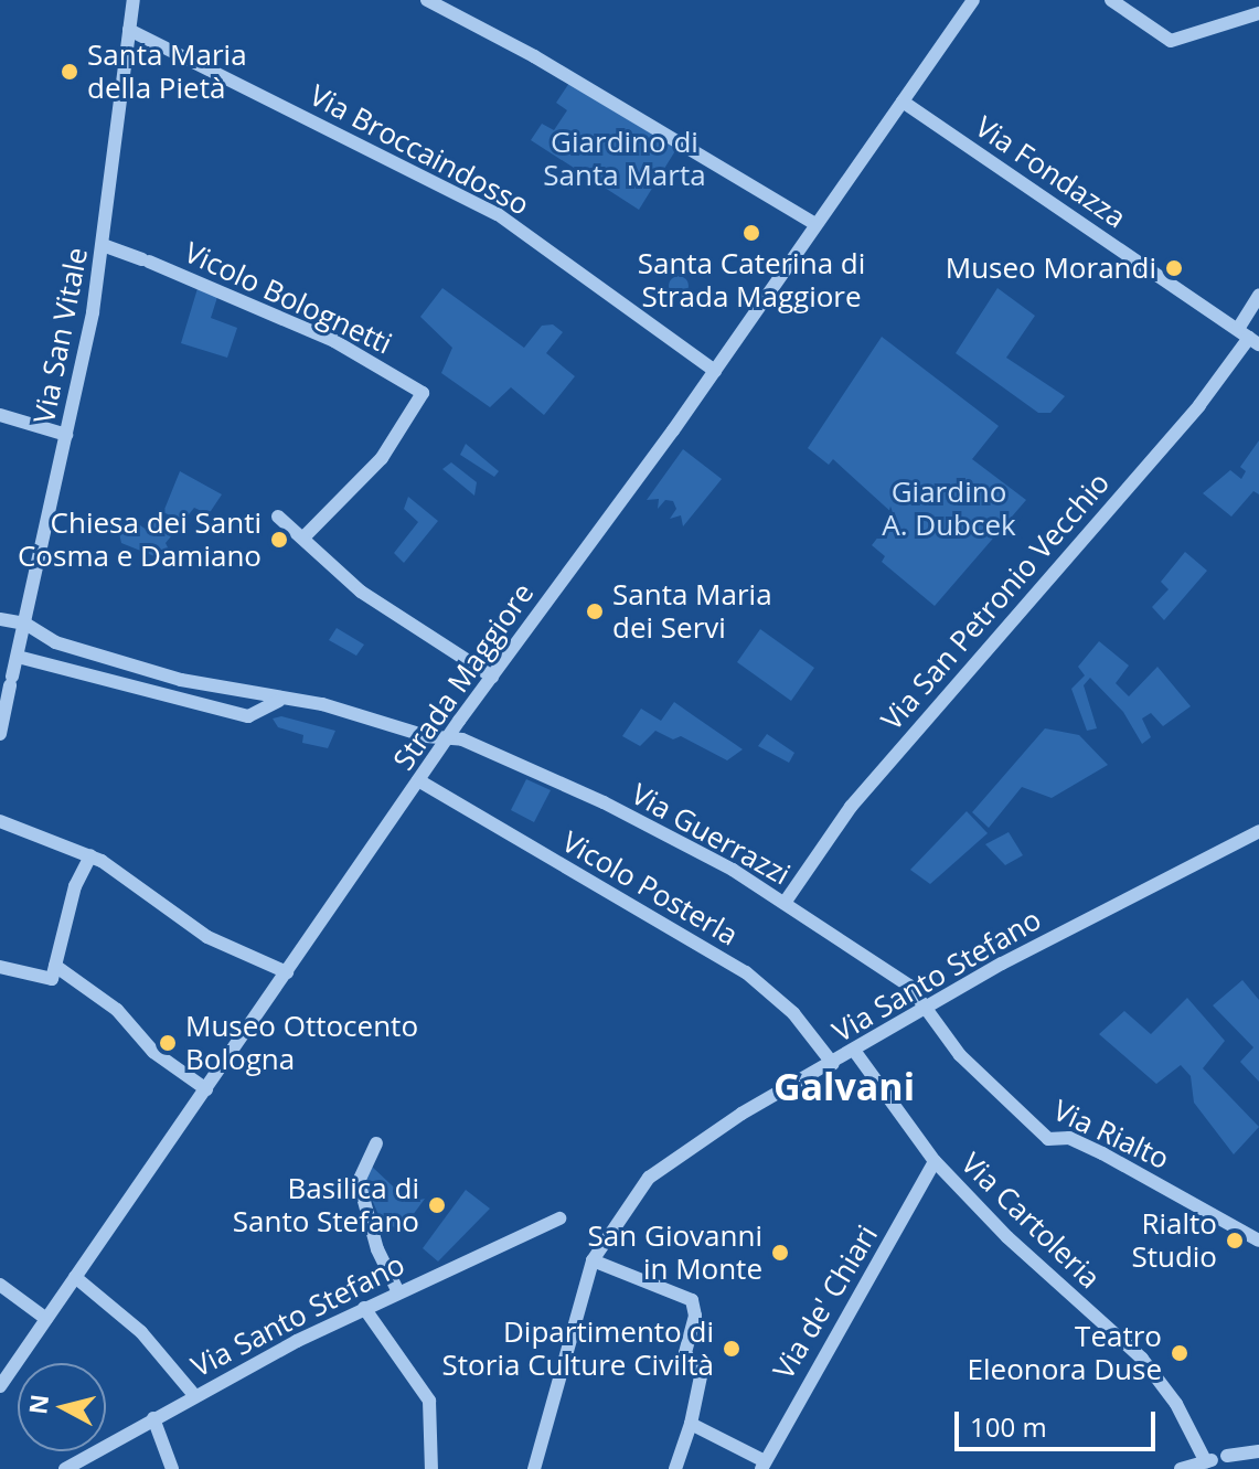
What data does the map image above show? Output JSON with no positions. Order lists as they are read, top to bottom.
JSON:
{
  "streets": {
    "street": [
      "Via Broccaindosso",
      "Via Fondazza",
      "Vicolo Bolognetti",
      "Via San Vitale",
      "Via San Petronio Vecchio",
      "Strada Maggiore",
      "Via Guerrazzi",
      "Vicolo Posterla",
      "Via Santo Stefano",
      "Via Rialto",
      "Via Cartoleria",
      "Via de' Chiari"
    ]
  },
  "crossings": [
    ["Via Broccaindosso", "Via San Vitale"],
    ["Via Broccaindosso", "Strada Maggiore"],
    ["Via Fondazza", "Via San Petronio Vecchio"],
    ["Via Fondazza", "Strada Maggiore"],
    ["Vicolo Bolognetti", "Via San Vitale"],
    ["Via San Vitale", "Via Guerrazzi"],
    ["Via San Petronio Vecchio", "Via Guerrazzi"],
    ["Strada Maggiore", "Via Guerrazzi"],
    ["Strada Maggiore", "Vicolo Posterla"],
    ["Via Guerrazzi", "Via Santo Stefano"],
    ["Via Guerrazzi", "Via Rialto"],
    ["Vicolo Posterla", "Via Santo Stefano"],
    ["Via Santo Stefano", "Via Rialto"],
    ["Via Santo Stefano", "Via Cartoleria"],
    ["Via Cartoleria", "Via de' Chiari"]
  ],
  "districts": ["Galvani"],
  "parks": ["Giardino di Santa Marta", "Giardino A. Dubcek"],
  "places": [
    "Santa Maria della Pietà",
    "Santa Caterina di Strada Maggiore",
    "Museo Morandi",
    "Chiesa dei Santi Cosma e Damiano",
    "Santa Maria dei Servi",
    "Museo Ottocento Bologna",
    "Basilica di Santo Stefano",
    "Rialto Studio",
    "San Giovanni in Monte",
    "Dipartimento di Storia Culture Civiltà",
    "Teatro Eleonora Duse"
  ],
  "scale_bar": "100 m",
  "north": "left"
}
